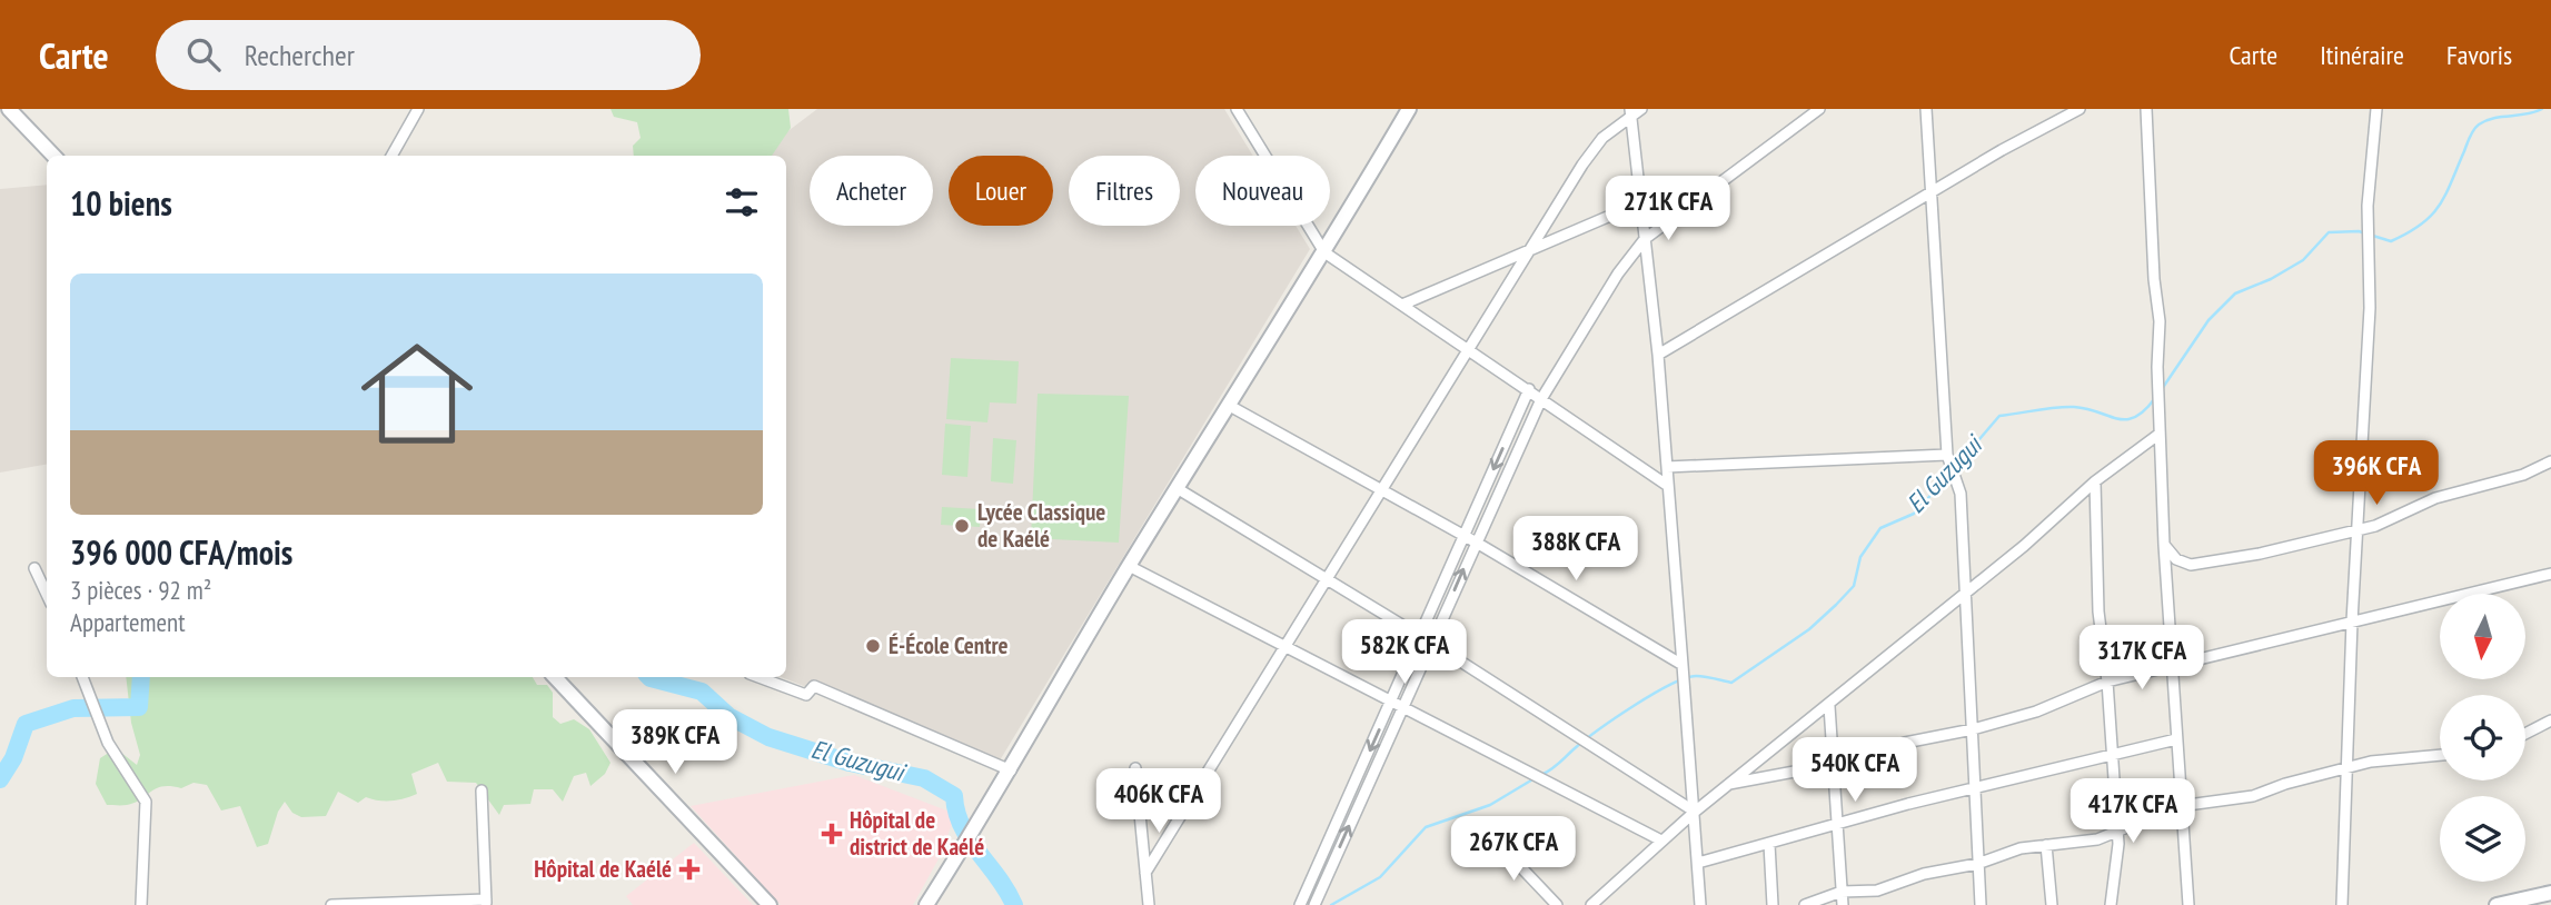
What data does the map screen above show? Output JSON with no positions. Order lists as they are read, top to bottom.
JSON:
{
  "water": ["El Guzugui"],
  "places": {
    "other": ["Lycée Classique de Kaélé", "É-École Centre"],
    "health": ["Hôpital de district de Kaélé", "Hôpital de Kaélé"]
  },
  "north": "bottom",
  "page": {
    "header": "Carte",
    "search": "Rechercher",
    "nav": ["Carte", "Itinéraire", "Favoris"],
    "chip": [
      "Acheter",
      "Louer",
      "Filtres",
      "Nouveau"
    ],
    "heading": "10 biens",
    "price": [
      "271K CFA",
      "396K CFA",
      "388K CFA",
      "582K CFA",
      "317K CFA",
      "389K CFA",
      "540K CFA",
      "406K CFA",
      "417K CFA",
      "267K CFA"
    ],
    "list": [
      {
        "name": "396 000 CFA/mois",
        "note": "3 pièces · 92 m² · Appartement"
      }
    ]
  }
}
